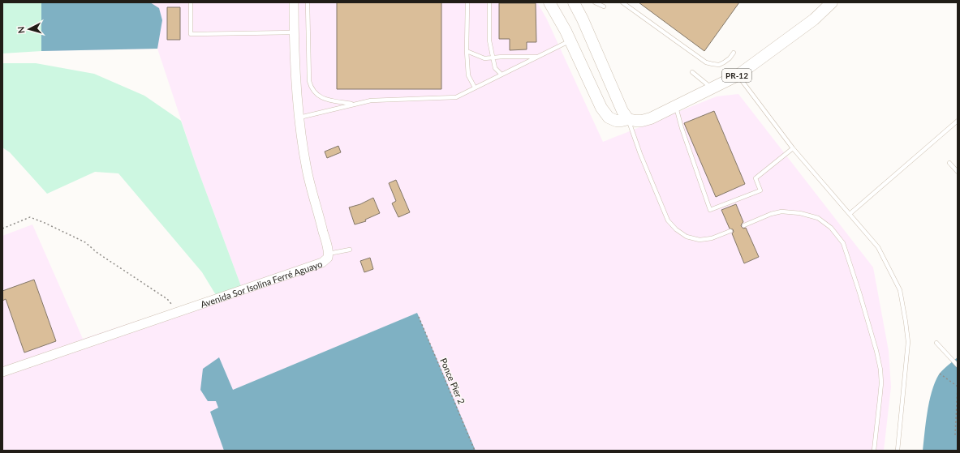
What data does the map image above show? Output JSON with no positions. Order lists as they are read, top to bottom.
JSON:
{
  "streets": {
    "main road": ["PR-12"],
    "street": ["Avenida Sor Isolina Ferré Aguayo"],
    "path": ["Ponce Pier 2"]
  },
  "north": "left"
}
